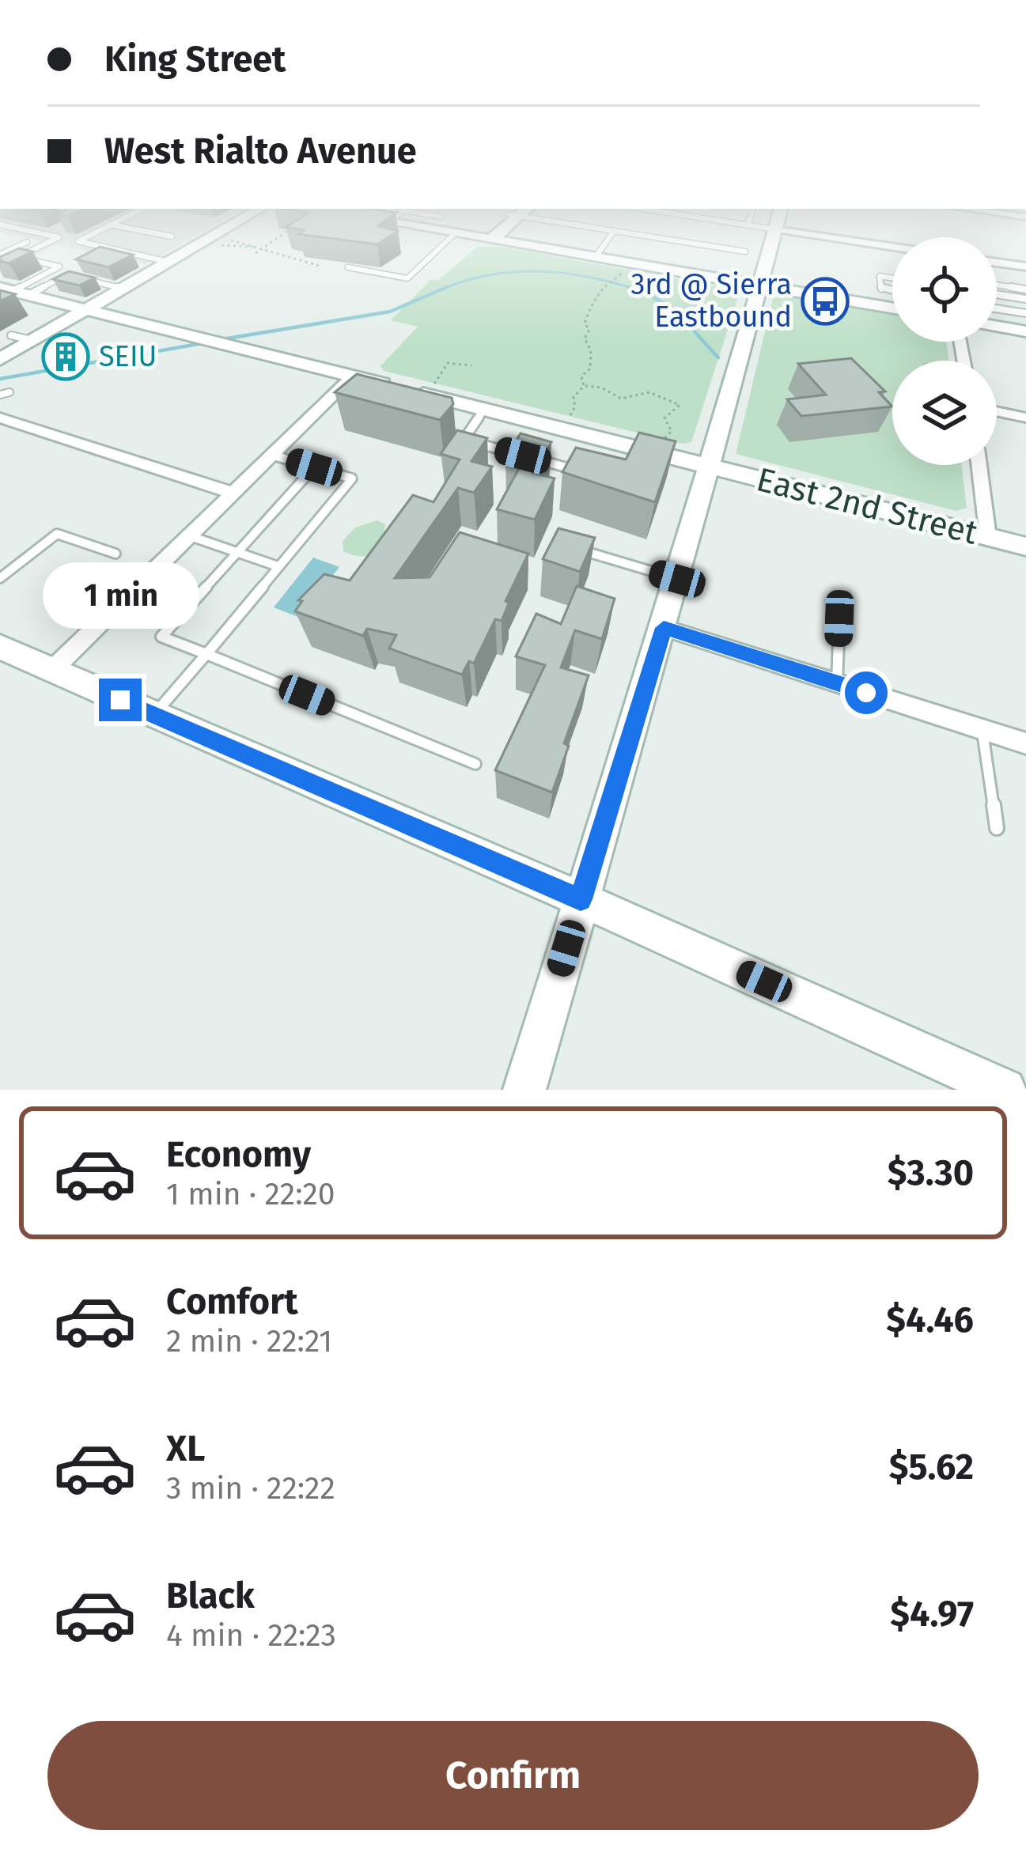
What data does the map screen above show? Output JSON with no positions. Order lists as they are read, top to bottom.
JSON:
{
  "streets": {
    "street": ["East 2nd Street"]
  },
  "places": {
    "bus stop": ["3rd @ Sierra Eastbound"],
    "building": ["SEIU"]
  },
  "page": {
    "banner": ["King Street", "West Rialto Avenue"],
    "bubble": "1 min",
    "list": [
      {
        "name": "Economy",
        "note": "1 min · 22:20",
        "value": "$3.30"
      },
      {
        "name": "Comfort",
        "note": "2 min · 22:21",
        "value": "$4.46"
      },
      {
        "name": "XL",
        "note": "3 min · 22:22",
        "value": "$5.62"
      },
      {
        "name": "Black",
        "note": "4 min · 22:23",
        "value": "$4.97"
      }
    ],
    "buttons": "Confirm"
  }
}
